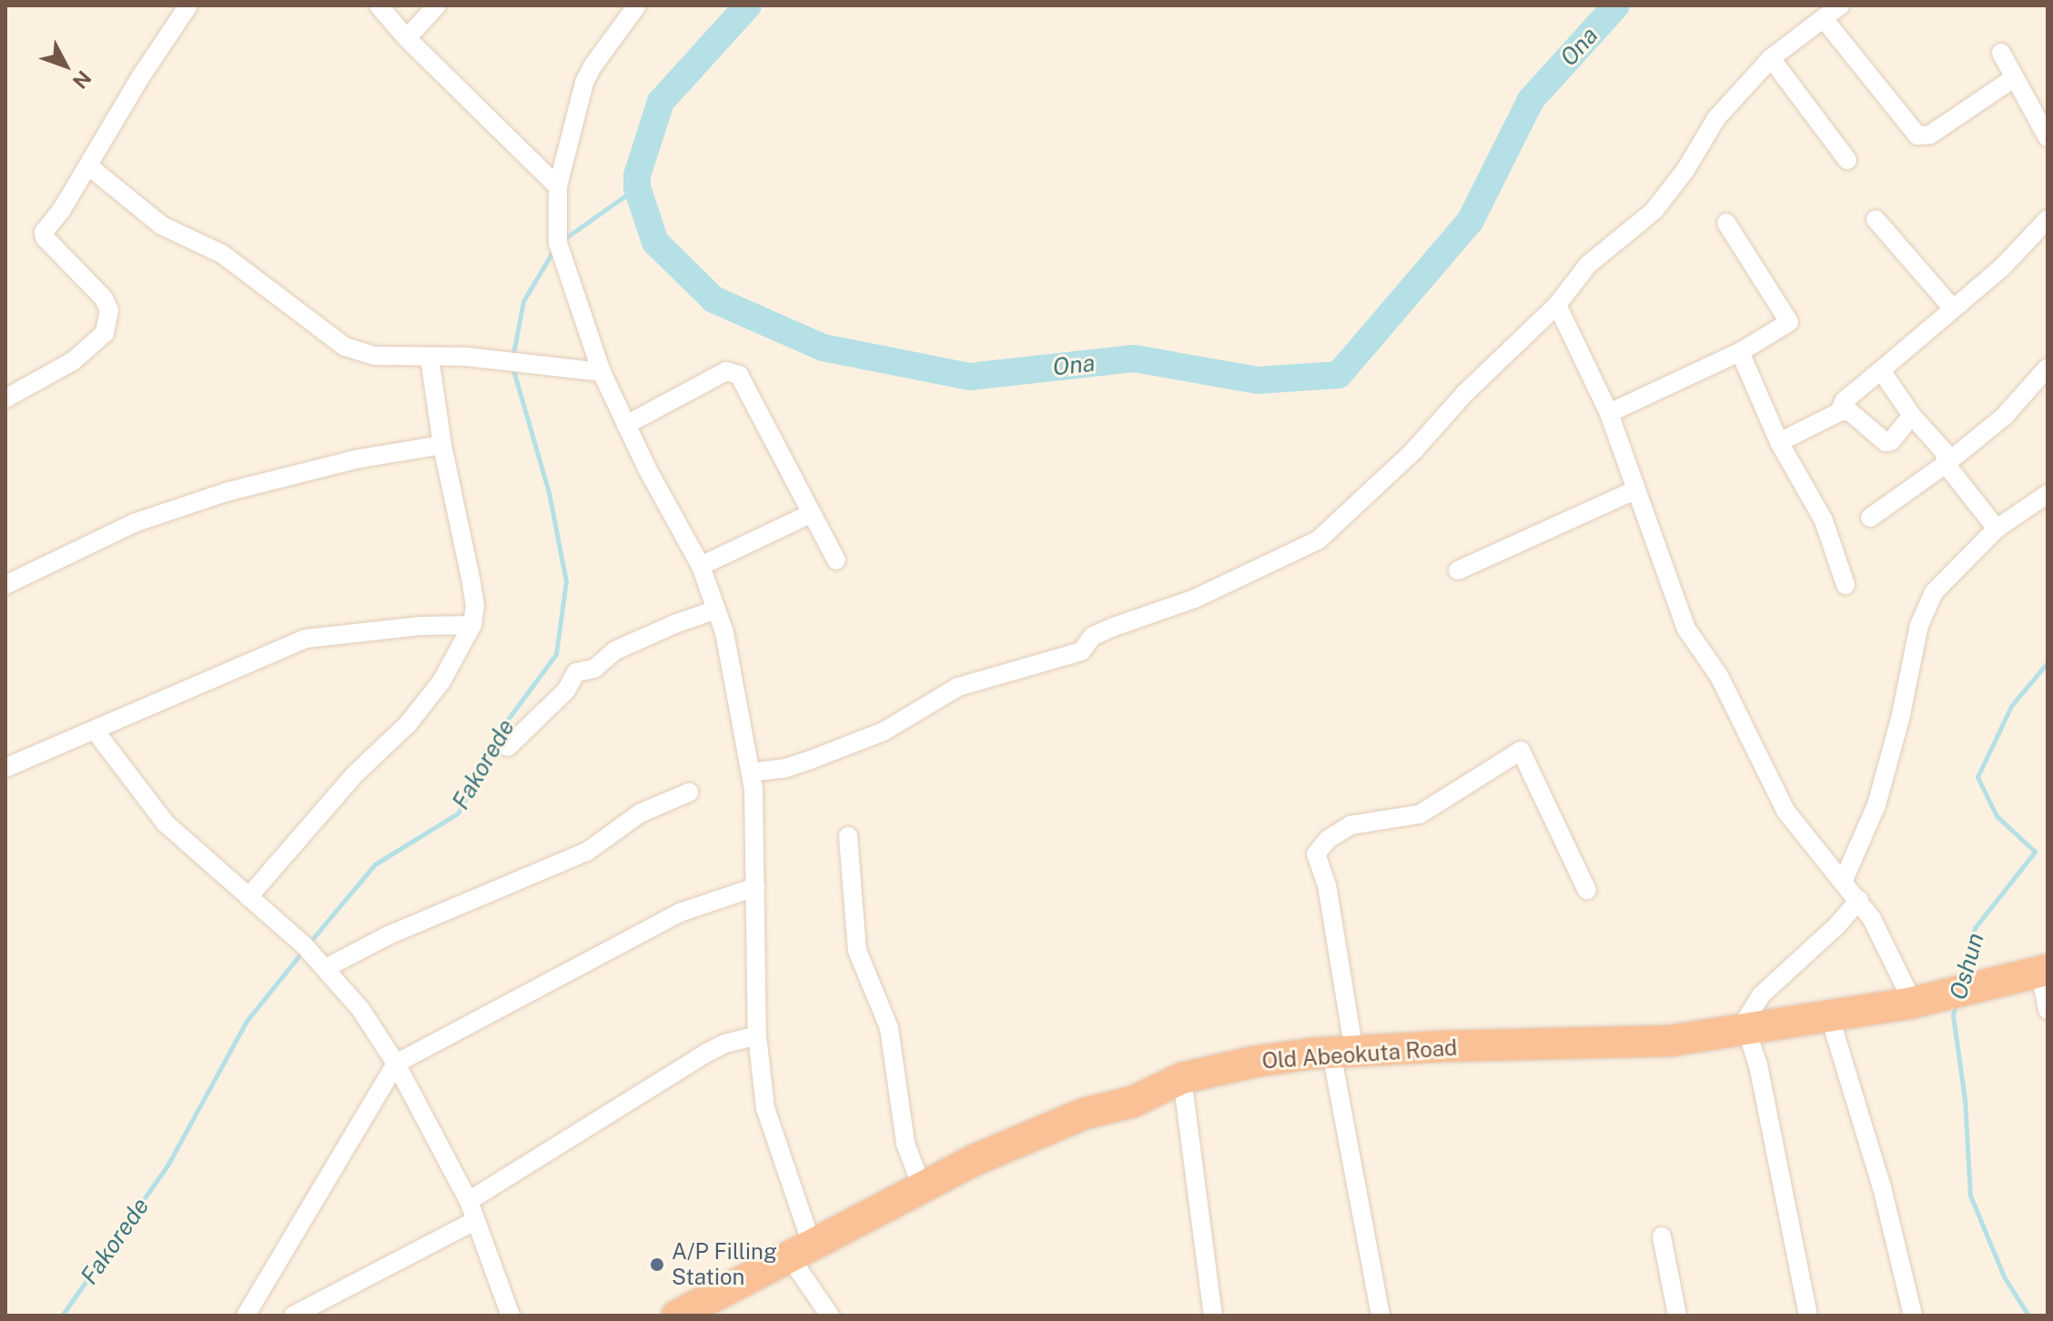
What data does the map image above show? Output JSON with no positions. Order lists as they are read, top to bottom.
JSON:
{
  "streets": {
    "highway": ["Old Abeokuta Road"]
  },
  "water": ["Ona", "Fakorede", "Oshun"],
  "places": ["A/P Filling Station"],
  "north": "bottom right"
}
